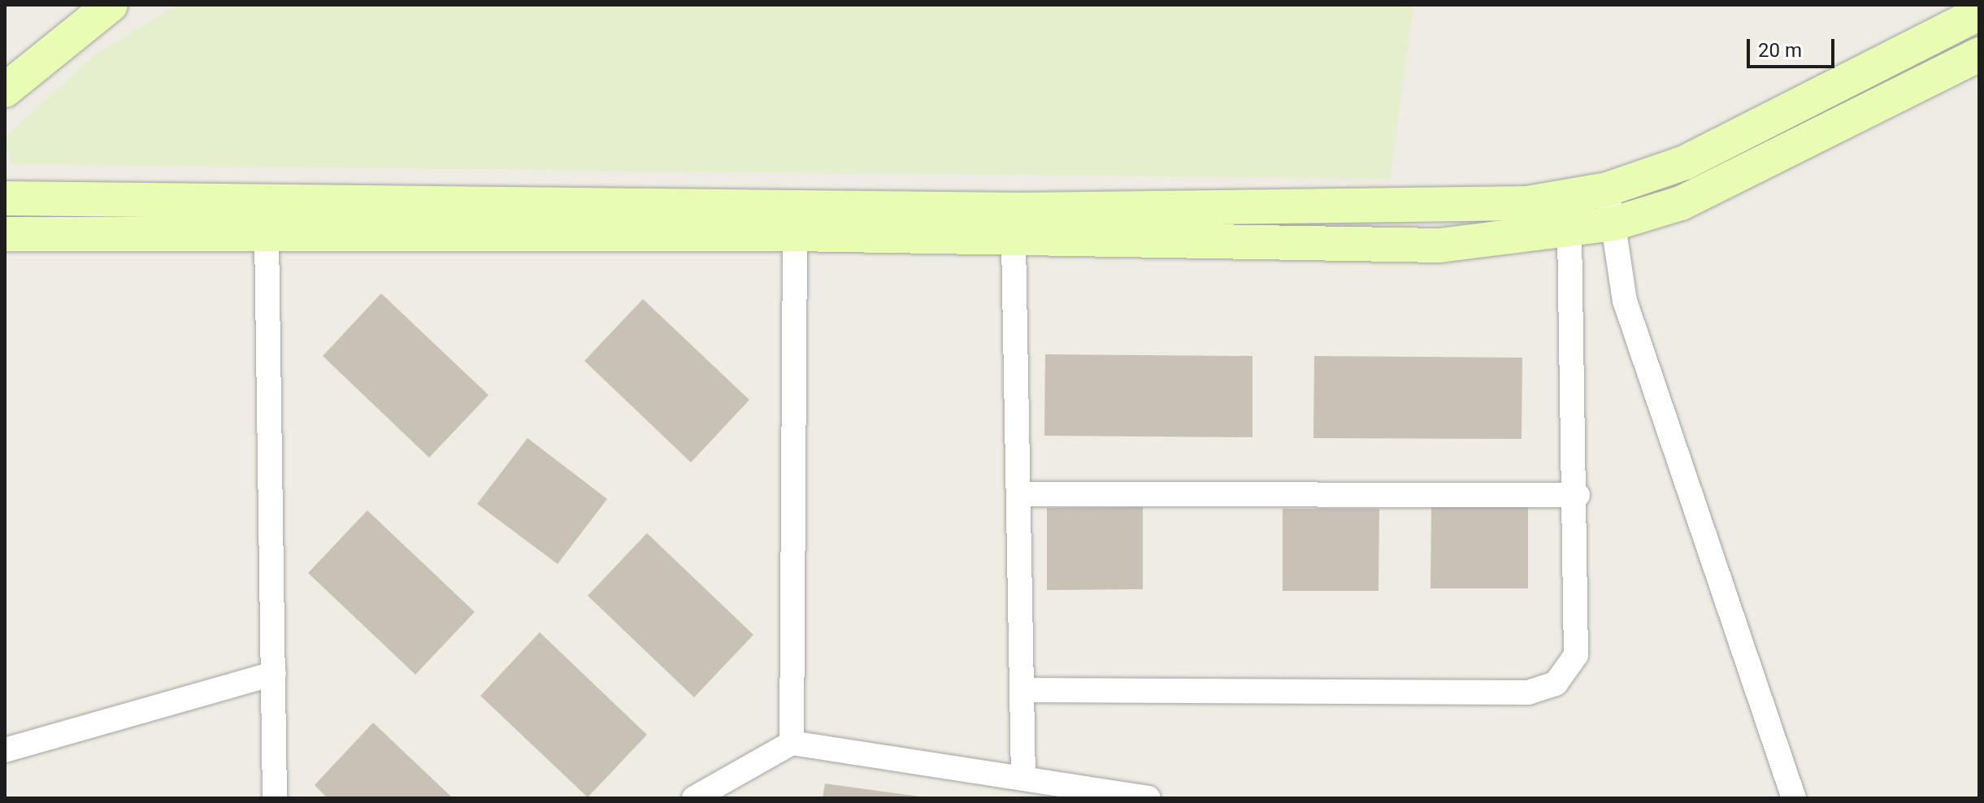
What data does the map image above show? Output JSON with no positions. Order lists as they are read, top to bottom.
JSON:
{
  "scale_bar": "20 m"
}
